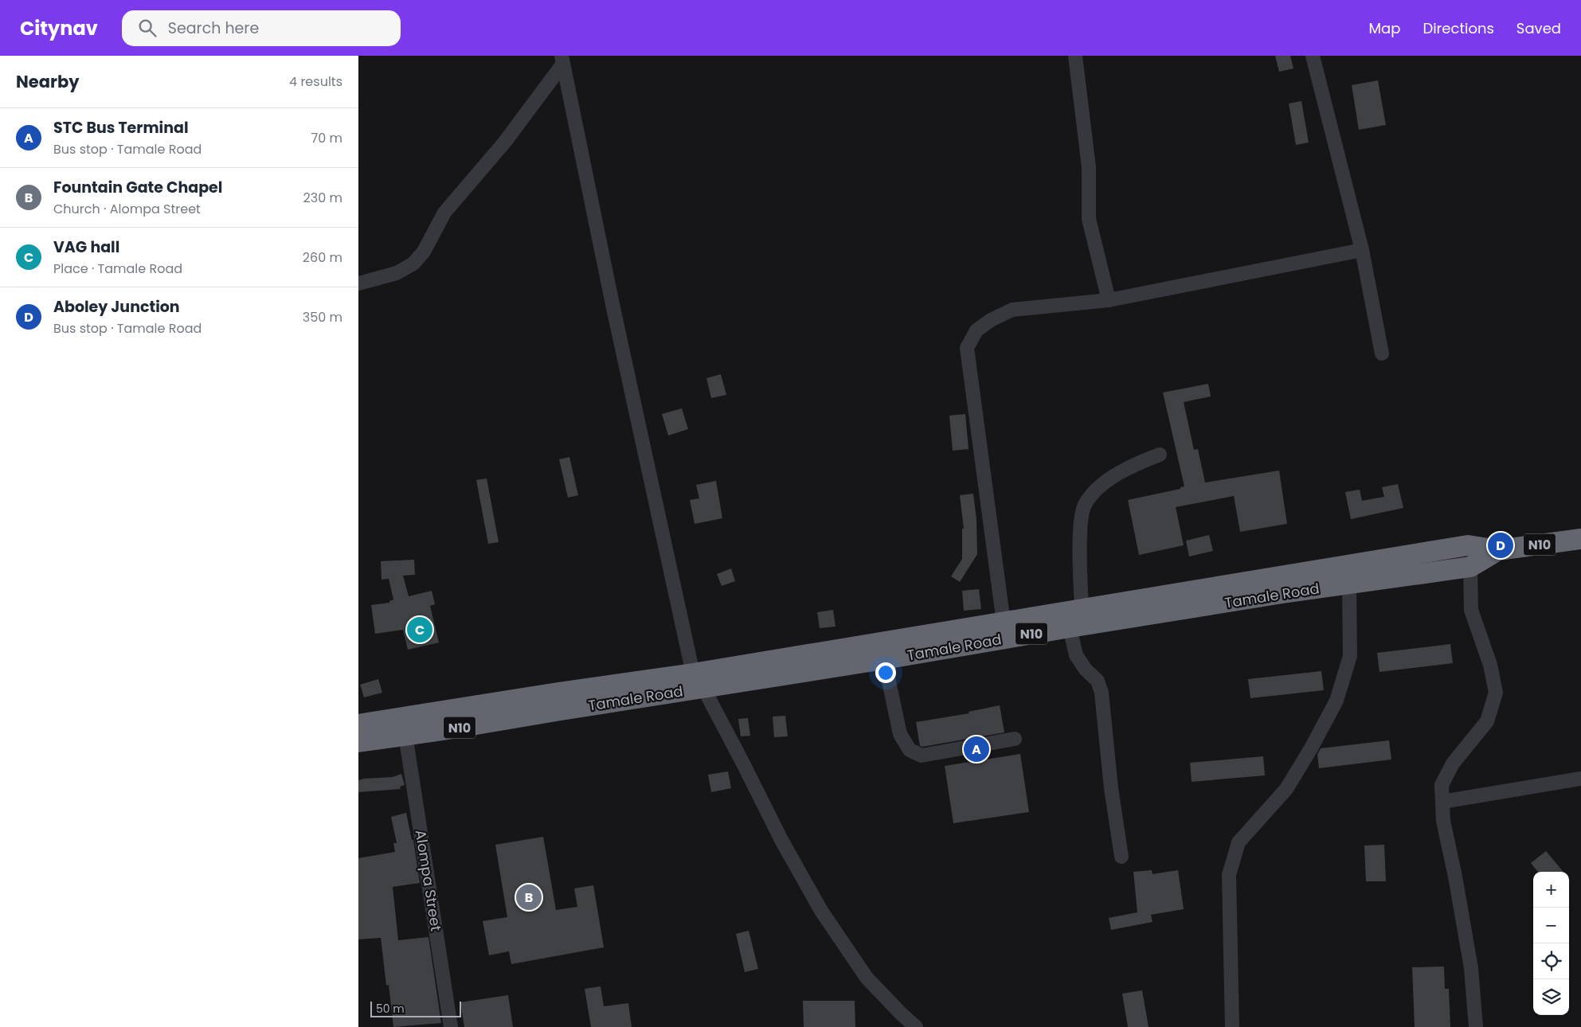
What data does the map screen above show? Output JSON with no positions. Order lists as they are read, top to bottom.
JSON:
{
  "streets": {
    "highway": ["N10", "Tamale Road"],
    "street": ["Alompa Street"]
  },
  "crossings": [
    ["Tamale Road", "Alompa Street"]
  ],
  "scale_bar": "50 m",
  "page": {
    "header": "Citynav",
    "search": "Search here",
    "nav": ["Map", "Directions", "Saved"],
    "heading": ["Nearby", "4 results"],
    "list": [
      {
        "mark": "A",
        "name": "STC Bus Terminal",
        "note": "Bus stop · Tamale Road",
        "value": "70 m"
      },
      {
        "mark": "B",
        "name": "Fountain Gate Chapel",
        "note": "Church · Alompa Street",
        "value": "230 m"
      },
      {
        "mark": "C",
        "name": "VAG hall",
        "note": "Place · Tamale Road",
        "value": "260 m"
      },
      {
        "mark": "D",
        "name": "Aboley Junction",
        "note": "Bus stop · Tamale Road",
        "value": "350 m"
      }
    ],
    "pins": [
      "D",
      "C",
      "A",
      "B"
    ],
    "map_buttons": ["+", "−"],
    "scale": "50 m"
  }
}
